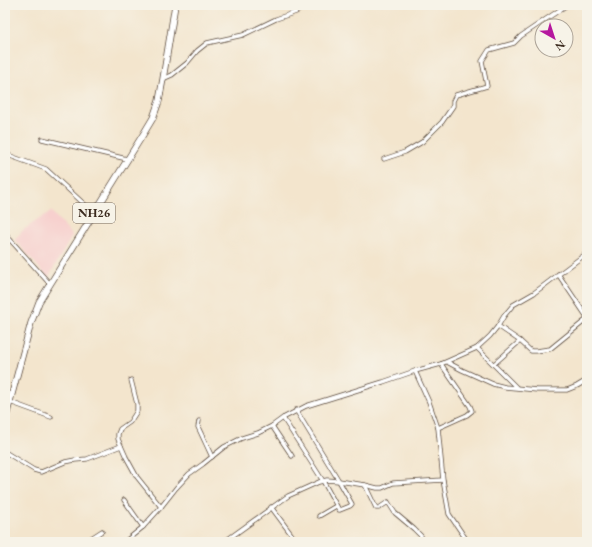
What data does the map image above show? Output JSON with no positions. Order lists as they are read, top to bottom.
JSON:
{
  "streets": {
    "highway": ["NH26"]
  },
  "north": "bottom right"
}
